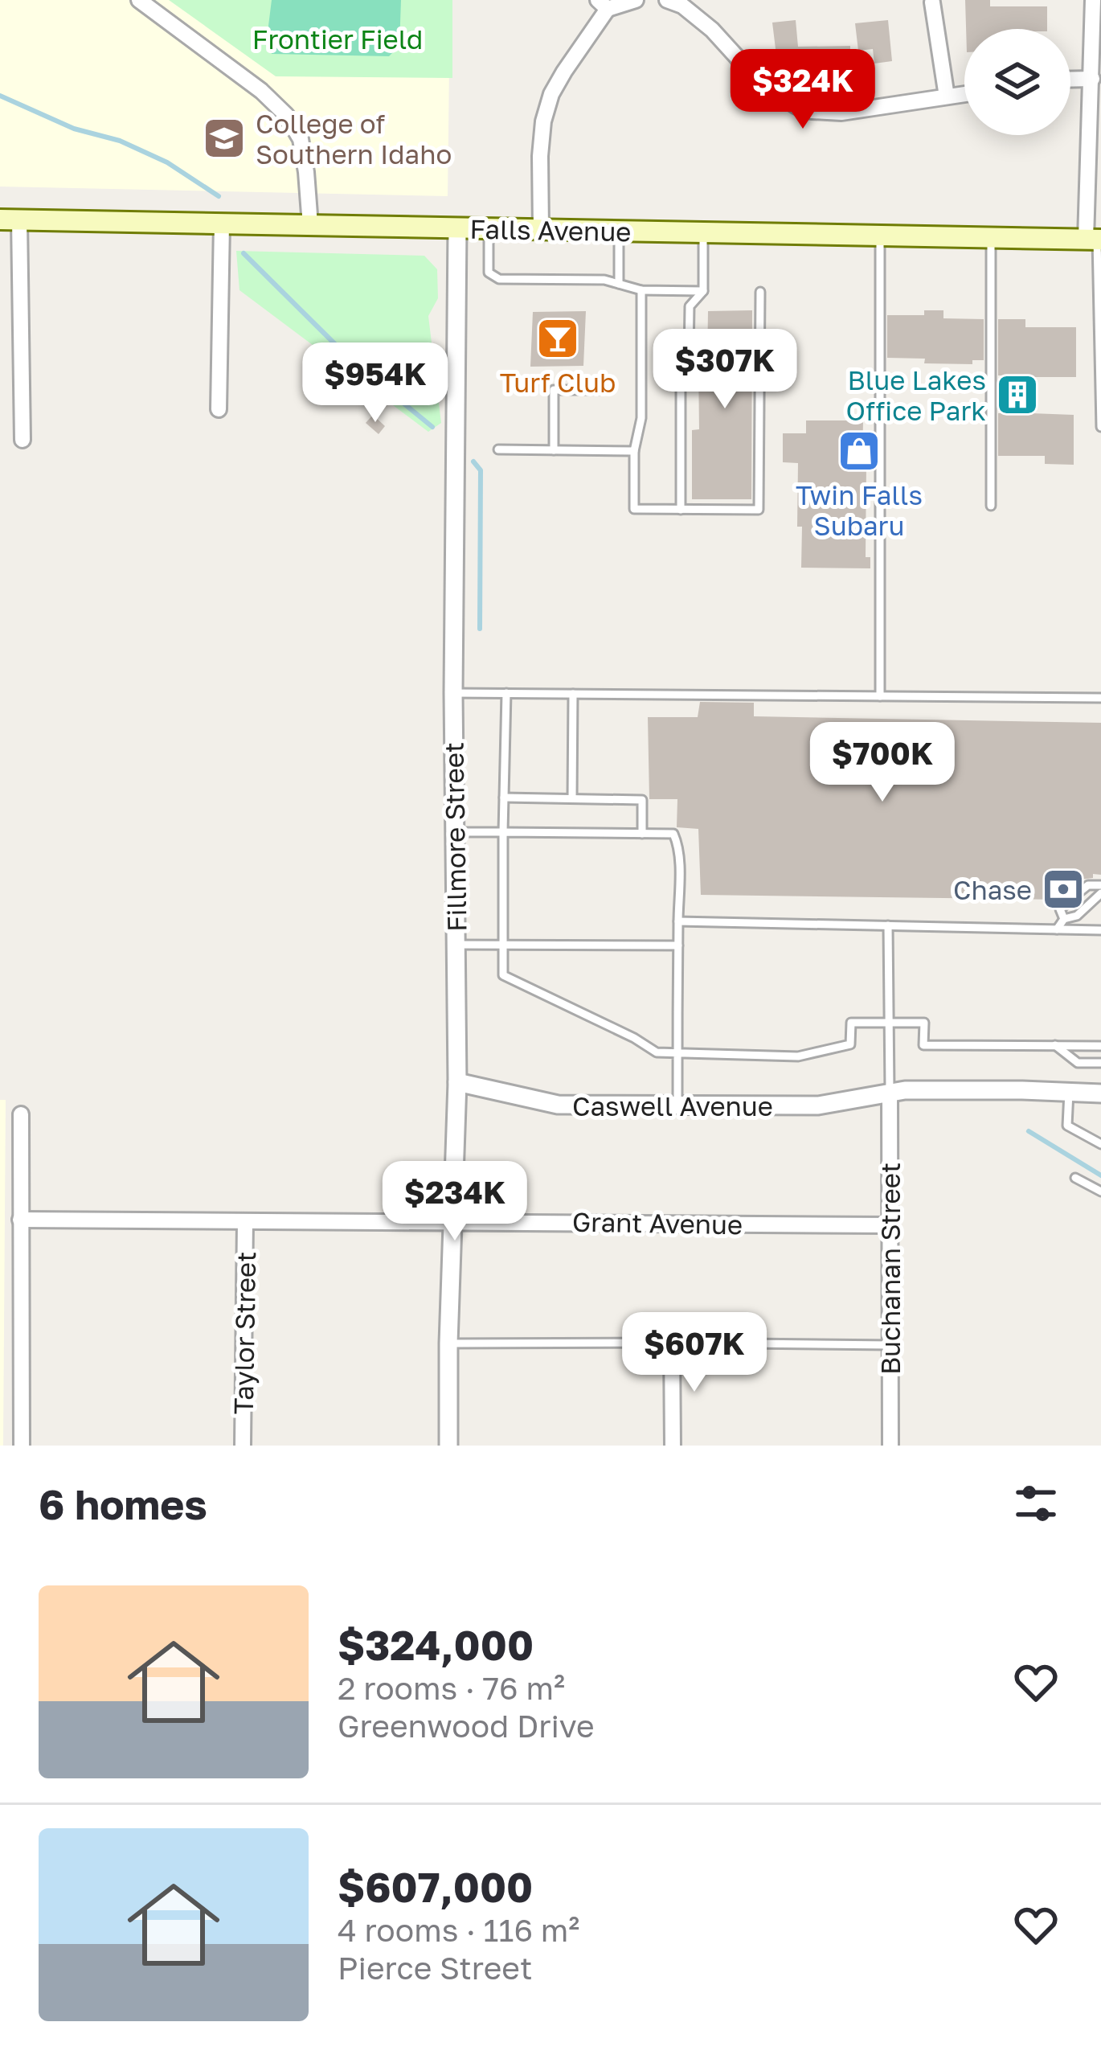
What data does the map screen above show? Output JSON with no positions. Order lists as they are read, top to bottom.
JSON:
{
  "streets": {
    "main road": ["Falls Avenue"],
    "street": [
      "Fillmore Street",
      "Caswell Avenue",
      "Grant Avenue",
      "Buchanan Street",
      "Taylor Street"
    ]
  },
  "crossings": [
    ["Falls Avenue", "Fillmore Street"],
    ["Fillmore Street", "Caswell Avenue"],
    ["Fillmore Street", "Grant Avenue"],
    ["Caswell Avenue", "Buchanan Street"],
    ["Grant Avenue", "Buchanan Street"],
    ["Grant Avenue", "Taylor Street"]
  ],
  "parks": ["Frontier Field"],
  "places": {
    "school or university": ["College of Southern Idaho"],
    "bar": ["Turf Club"],
    "building": ["Blue Lakes Office Park"],
    "shop": ["Twin Falls Subaru"],
    "bank": ["Chase"]
  },
  "page": {
    "price": [
      "$324K",
      "$307K",
      "$954K",
      "$700K",
      "$234K",
      "$607K"
    ],
    "heading": "6 homes",
    "list": [
      {
        "name": "$324,000",
        "note": "2 rooms · 76 m² · Greenwood Drive"
      },
      {
        "name": "$607,000",
        "note": "4 rooms · 116 m² · Pierce Street"
      }
    ]
  }
}
